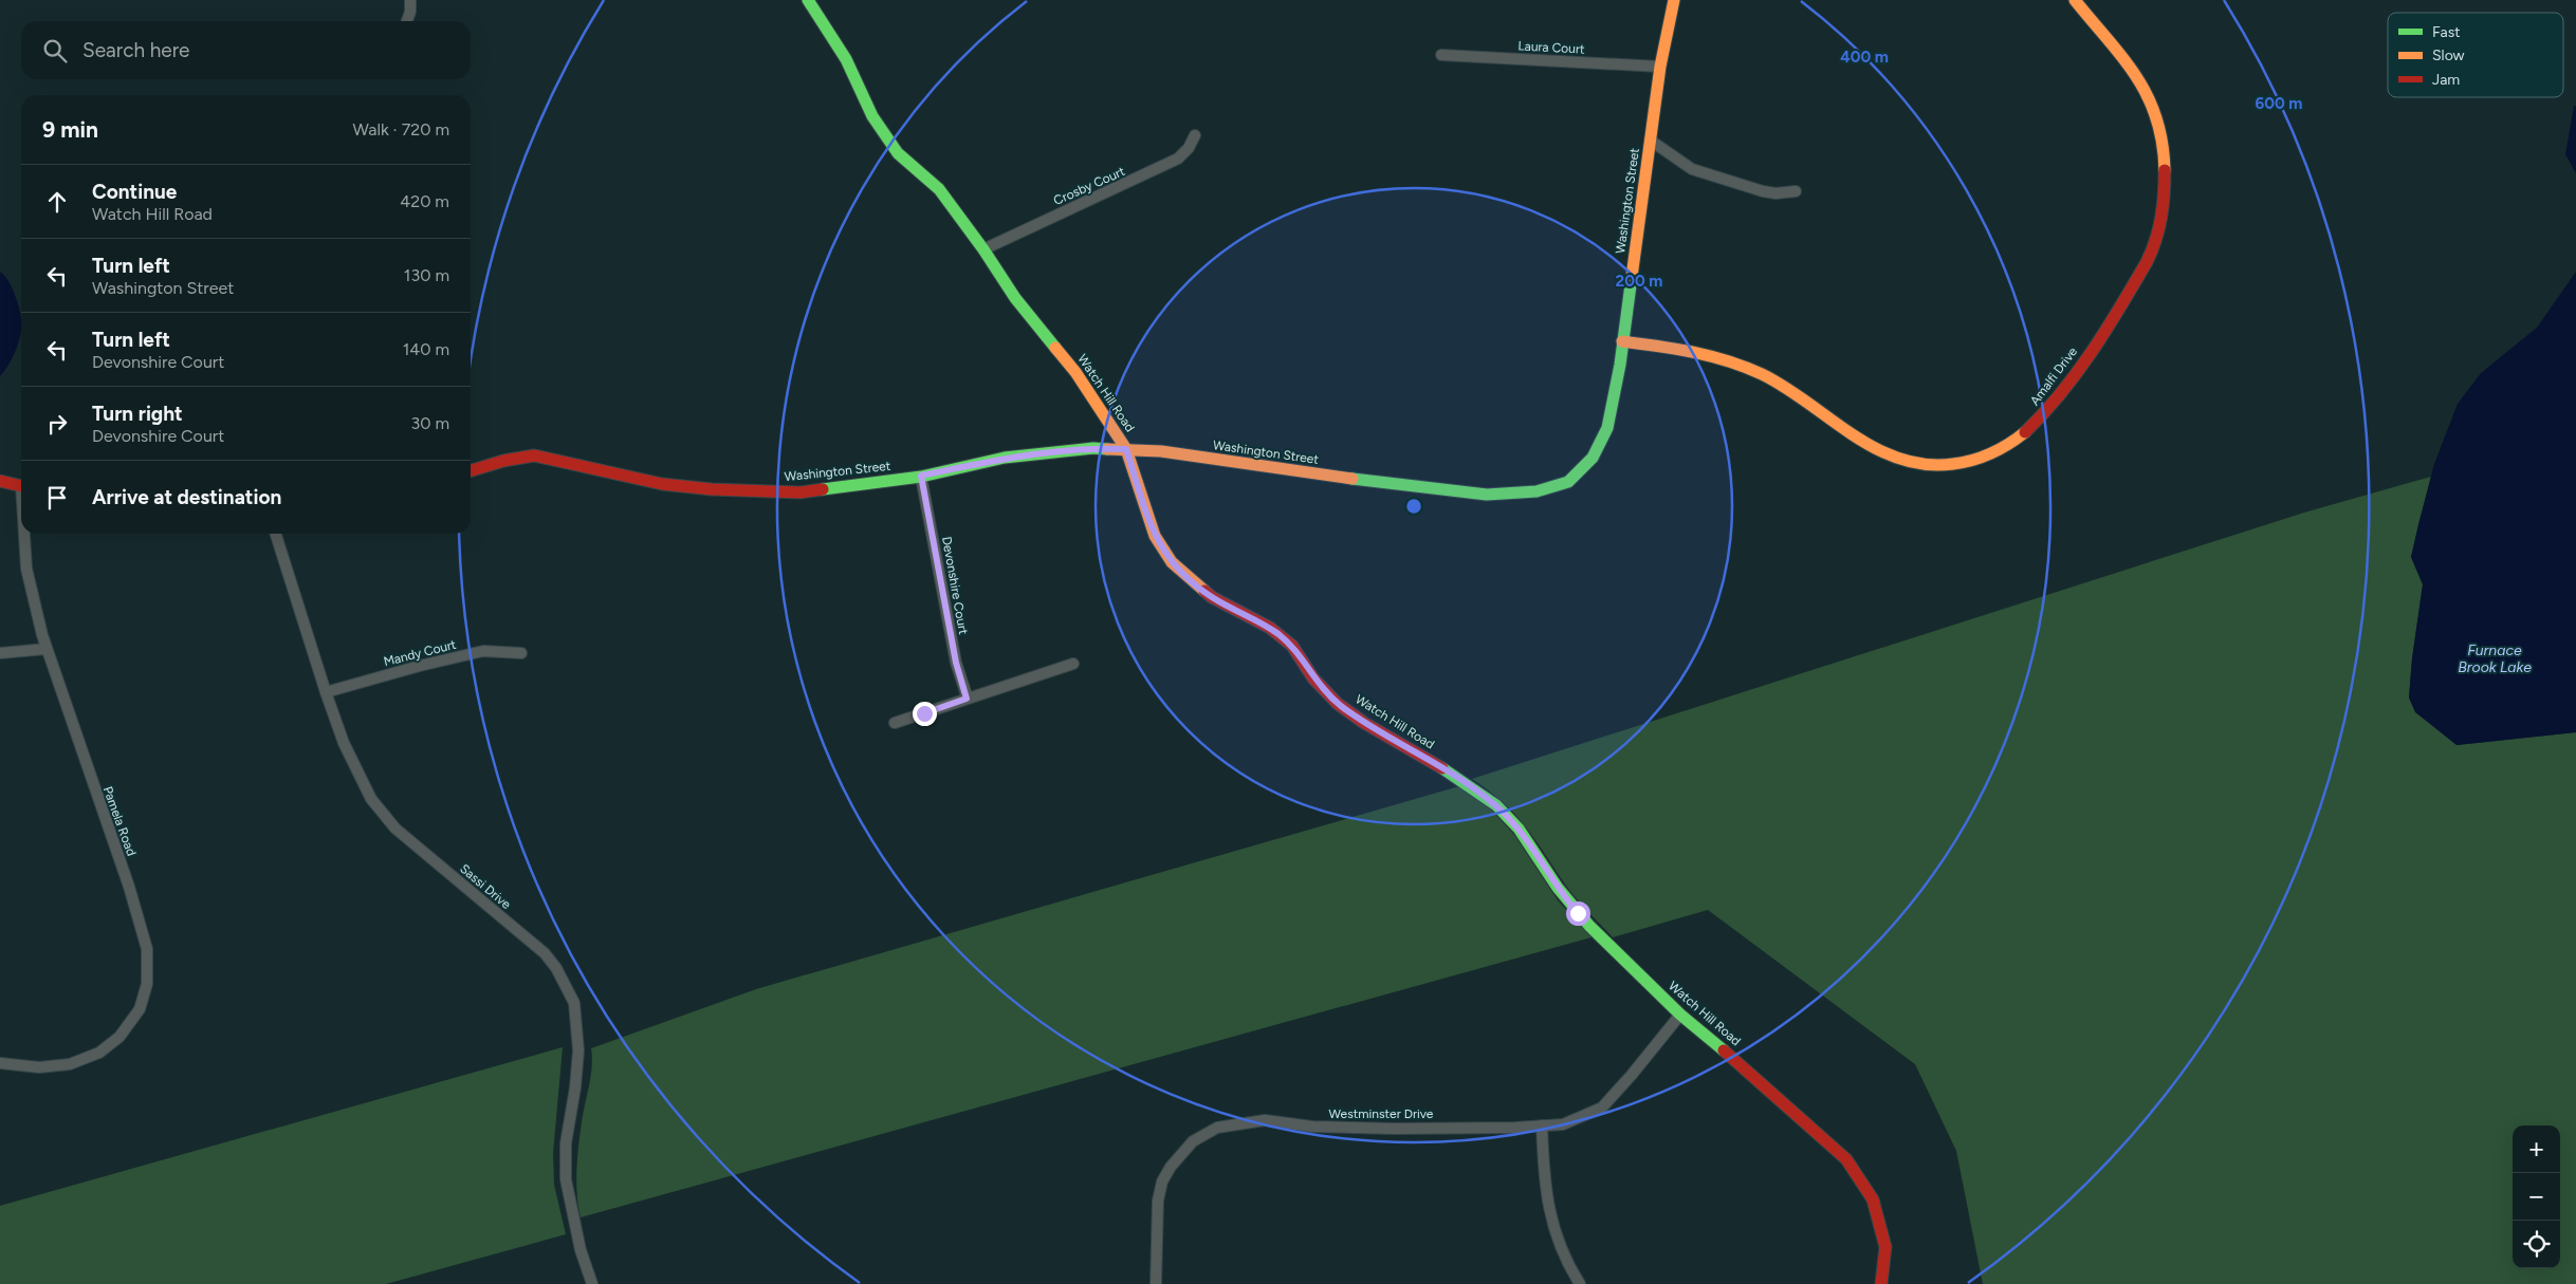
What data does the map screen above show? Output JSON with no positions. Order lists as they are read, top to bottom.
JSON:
{
  "streets": {
    "street": [
      "Laura Court",
      "Crosby Court",
      "Washington Street",
      "Amalfi Drive",
      "Watch Hill Road",
      "Devonshire Court",
      "Mandy Court",
      "Pamela Road",
      "Sassi Drive",
      "Westminster Drive"
    ]
  },
  "crossings": [
    ["Laura Court", "Washington Street"],
    ["Crosby Court", "Watch Hill Road"],
    ["Washington Street", "Amalfi Drive"],
    ["Washington Street", "Watch Hill Road"],
    ["Washington Street", "Devonshire Court"],
    ["Watch Hill Road", "Westminster Drive"],
    ["Mandy Court", "Sassi Drive"]
  ],
  "water": ["Furnace Brook Lake"],
  "legend": ["Fast", "Slow", "Jam"],
  "page": {
    "search": "Search here",
    "heading": ["9 min", "Walk · 720 m"],
    "list": [
      ["Continue", "Watch Hill Road", "420 m"],
      ["Turn left", "Washington Street", "130 m"],
      ["Turn left", "Devonshire Court", "140 m"],
      ["Turn right", "Devonshire Court", "30 m"],
      "Arrive at destination"
    ],
    "map_buttons": ["+", "−"]
  },
  "rings": ["400 m", "600 m", "200 m"]
}
